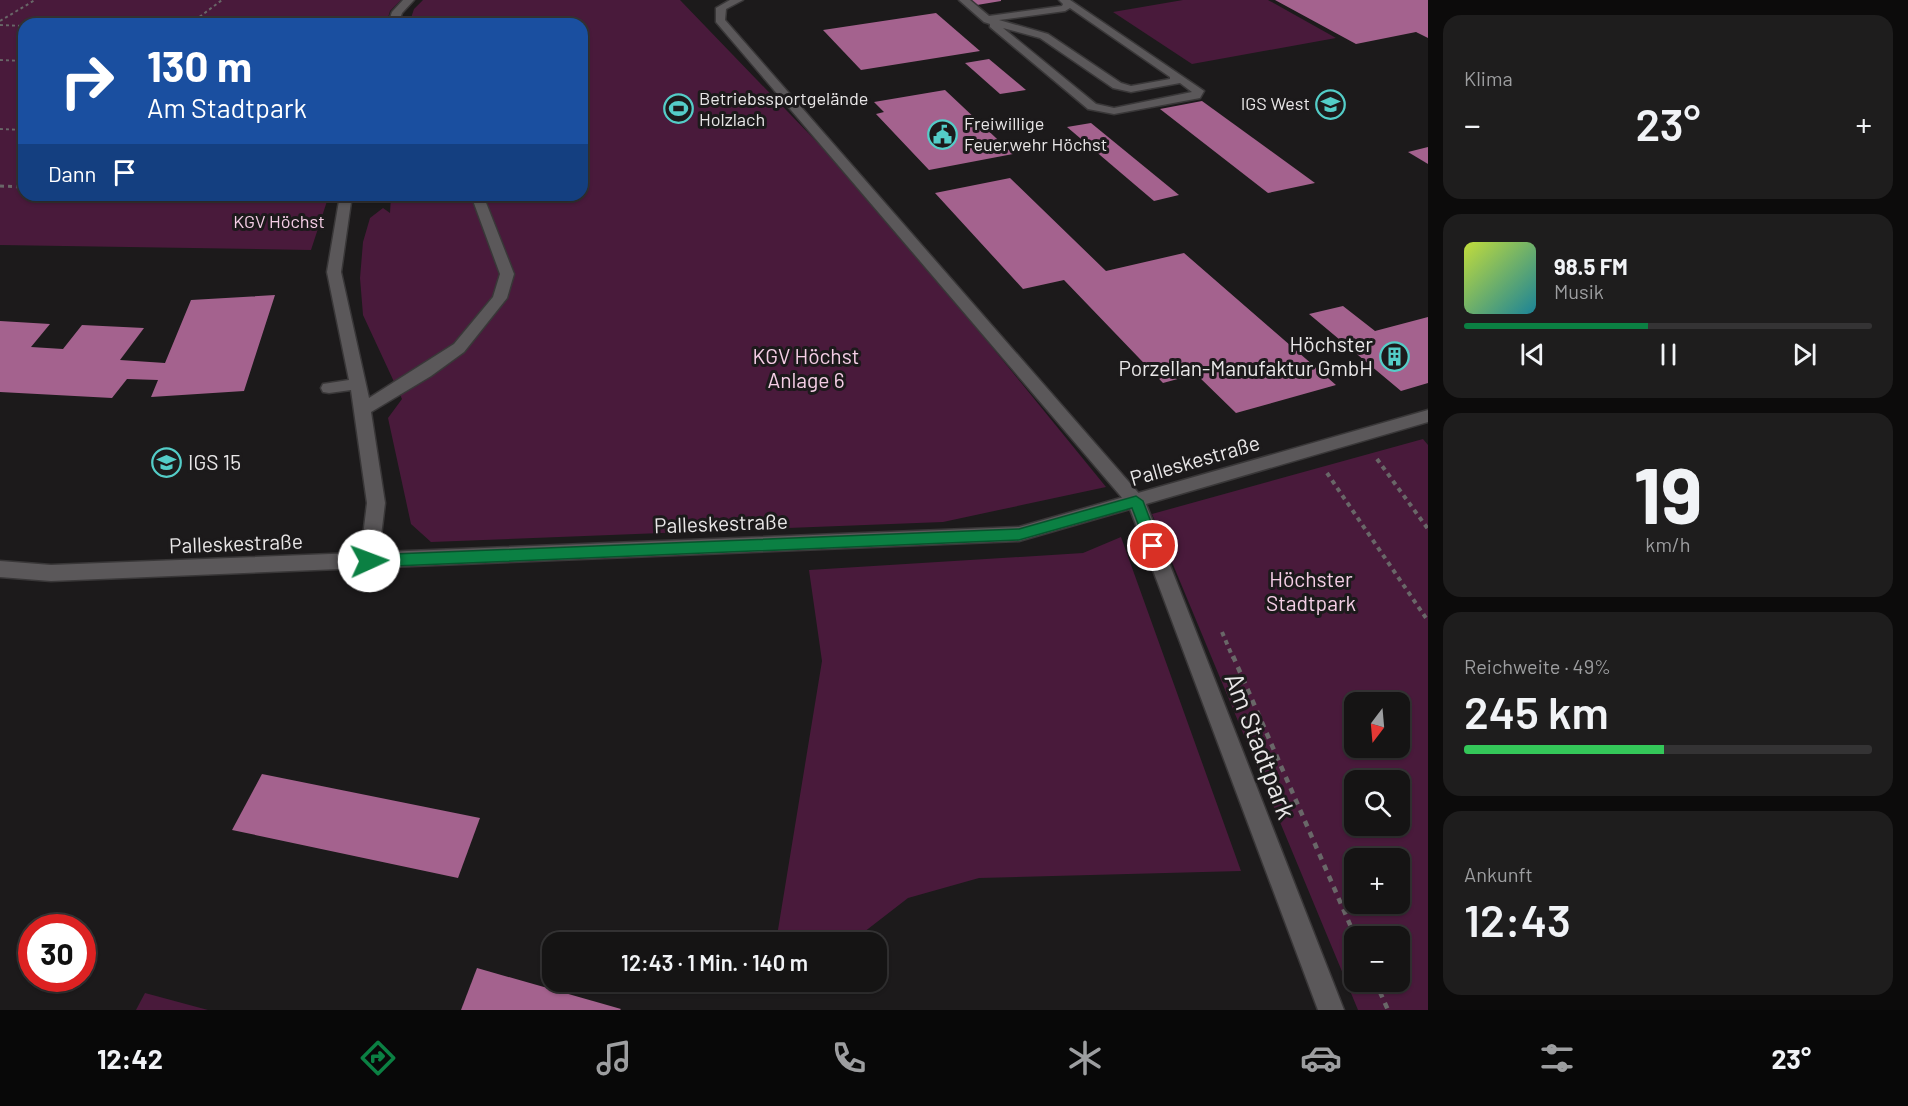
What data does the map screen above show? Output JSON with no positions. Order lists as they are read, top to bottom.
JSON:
{
  "streets": {
    "street": ["Palleskestraße", "Am Stadtpark"]
  },
  "crossings": [
    ["Palleskestraße", "Am Stadtpark"]
  ],
  "parks": ["KGV Höchst", "KGV Höchst Anlage 6", "Höchster Stadtpark"],
  "places": {
    "school or university": ["IGS West", "IGS 15"],
    "sports": ["Betriebssportgelände Holzlach"],
    "public building": ["Freiwillige Feuerwehr Höchst"],
    "building": ["Höchster Porzellan-Manufaktur GmbH"]
  },
  "north": "bottom",
  "page": {
    "tile": [
      "Klima",
      ["19", "km/h"],
      ["Reichweite · 49%", "245 km"],
      ["Ankunft", "12:43"]
    ],
    "turn": ["130 m", "Am Stadtpark"],
    "heat": ["−", "23°", "+"],
    "then": "Dann",
    "song": ["98.5 FM", "Musik"],
    "map_buttons": ["+", "−"],
    "limit": "30",
    "trip": "12:43 · 1 Min. · 140 m",
    "tabs": ["12:42", "23°"]
  }
}
